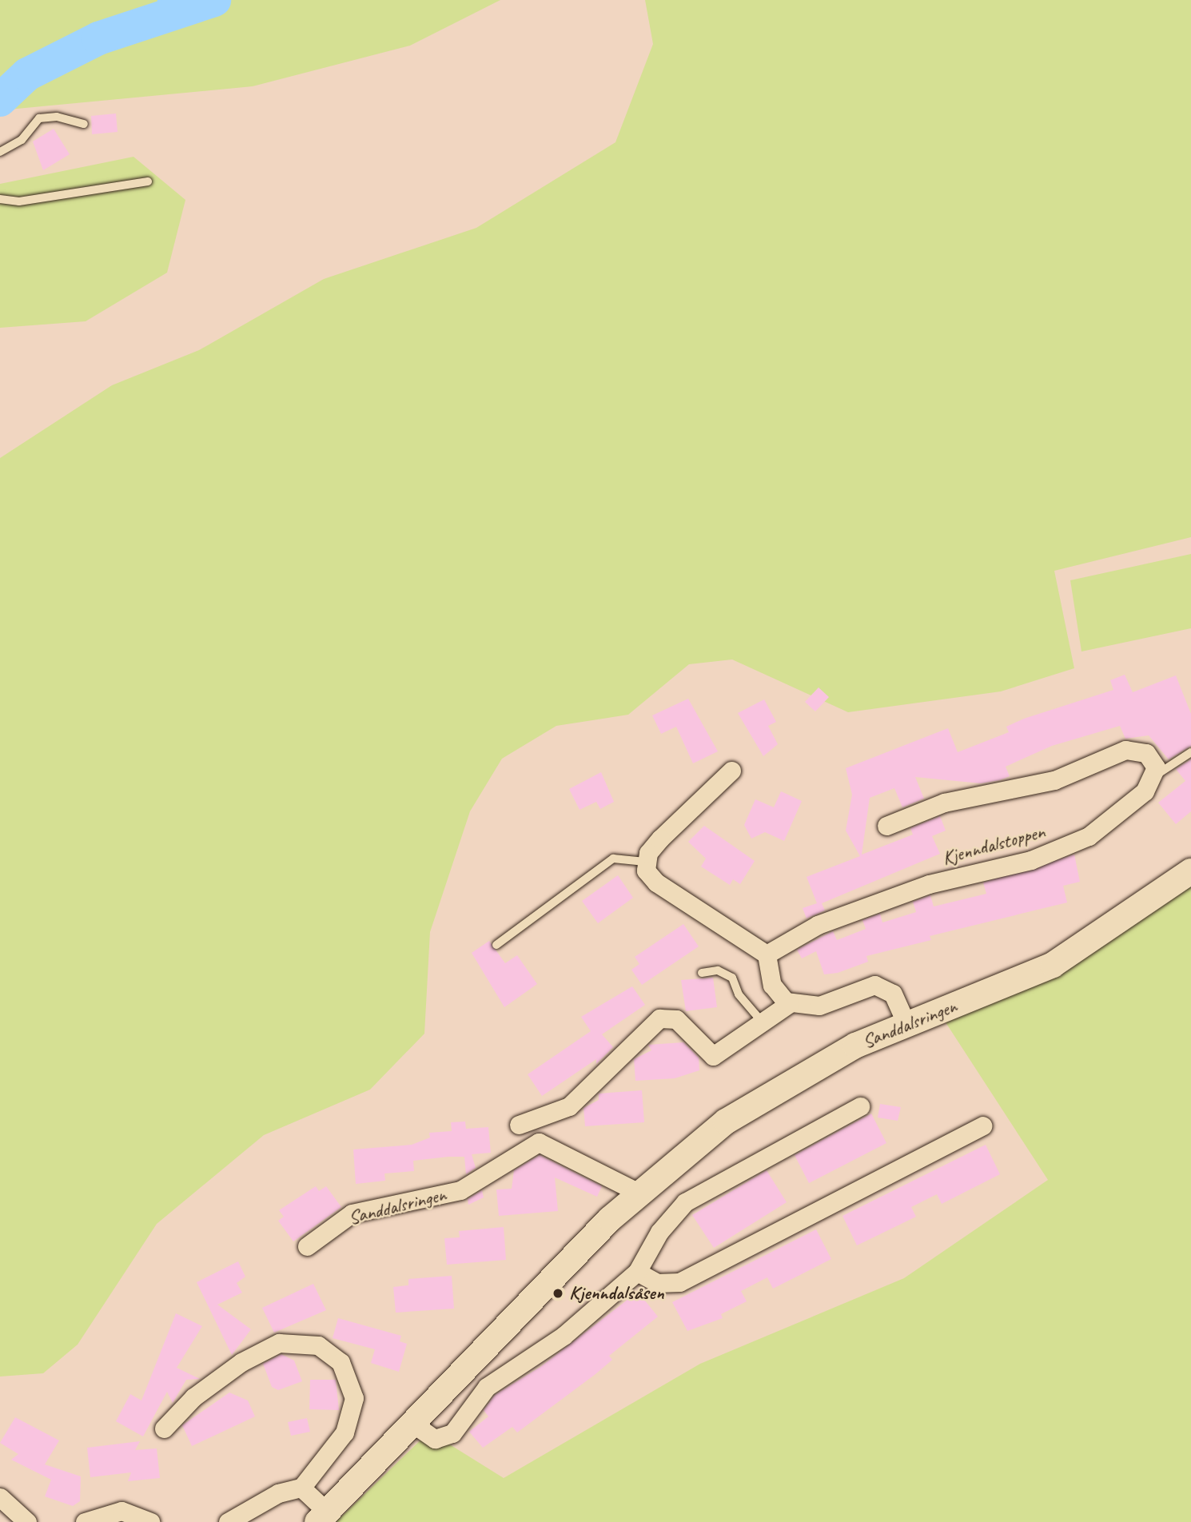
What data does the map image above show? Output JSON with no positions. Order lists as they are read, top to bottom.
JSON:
{
  "streets": {
    "main road": ["Sanddalsringen"],
    "street": ["Kjenndalstoppen"]
  },
  "places": ["Kjenndalsåsen"]
}
